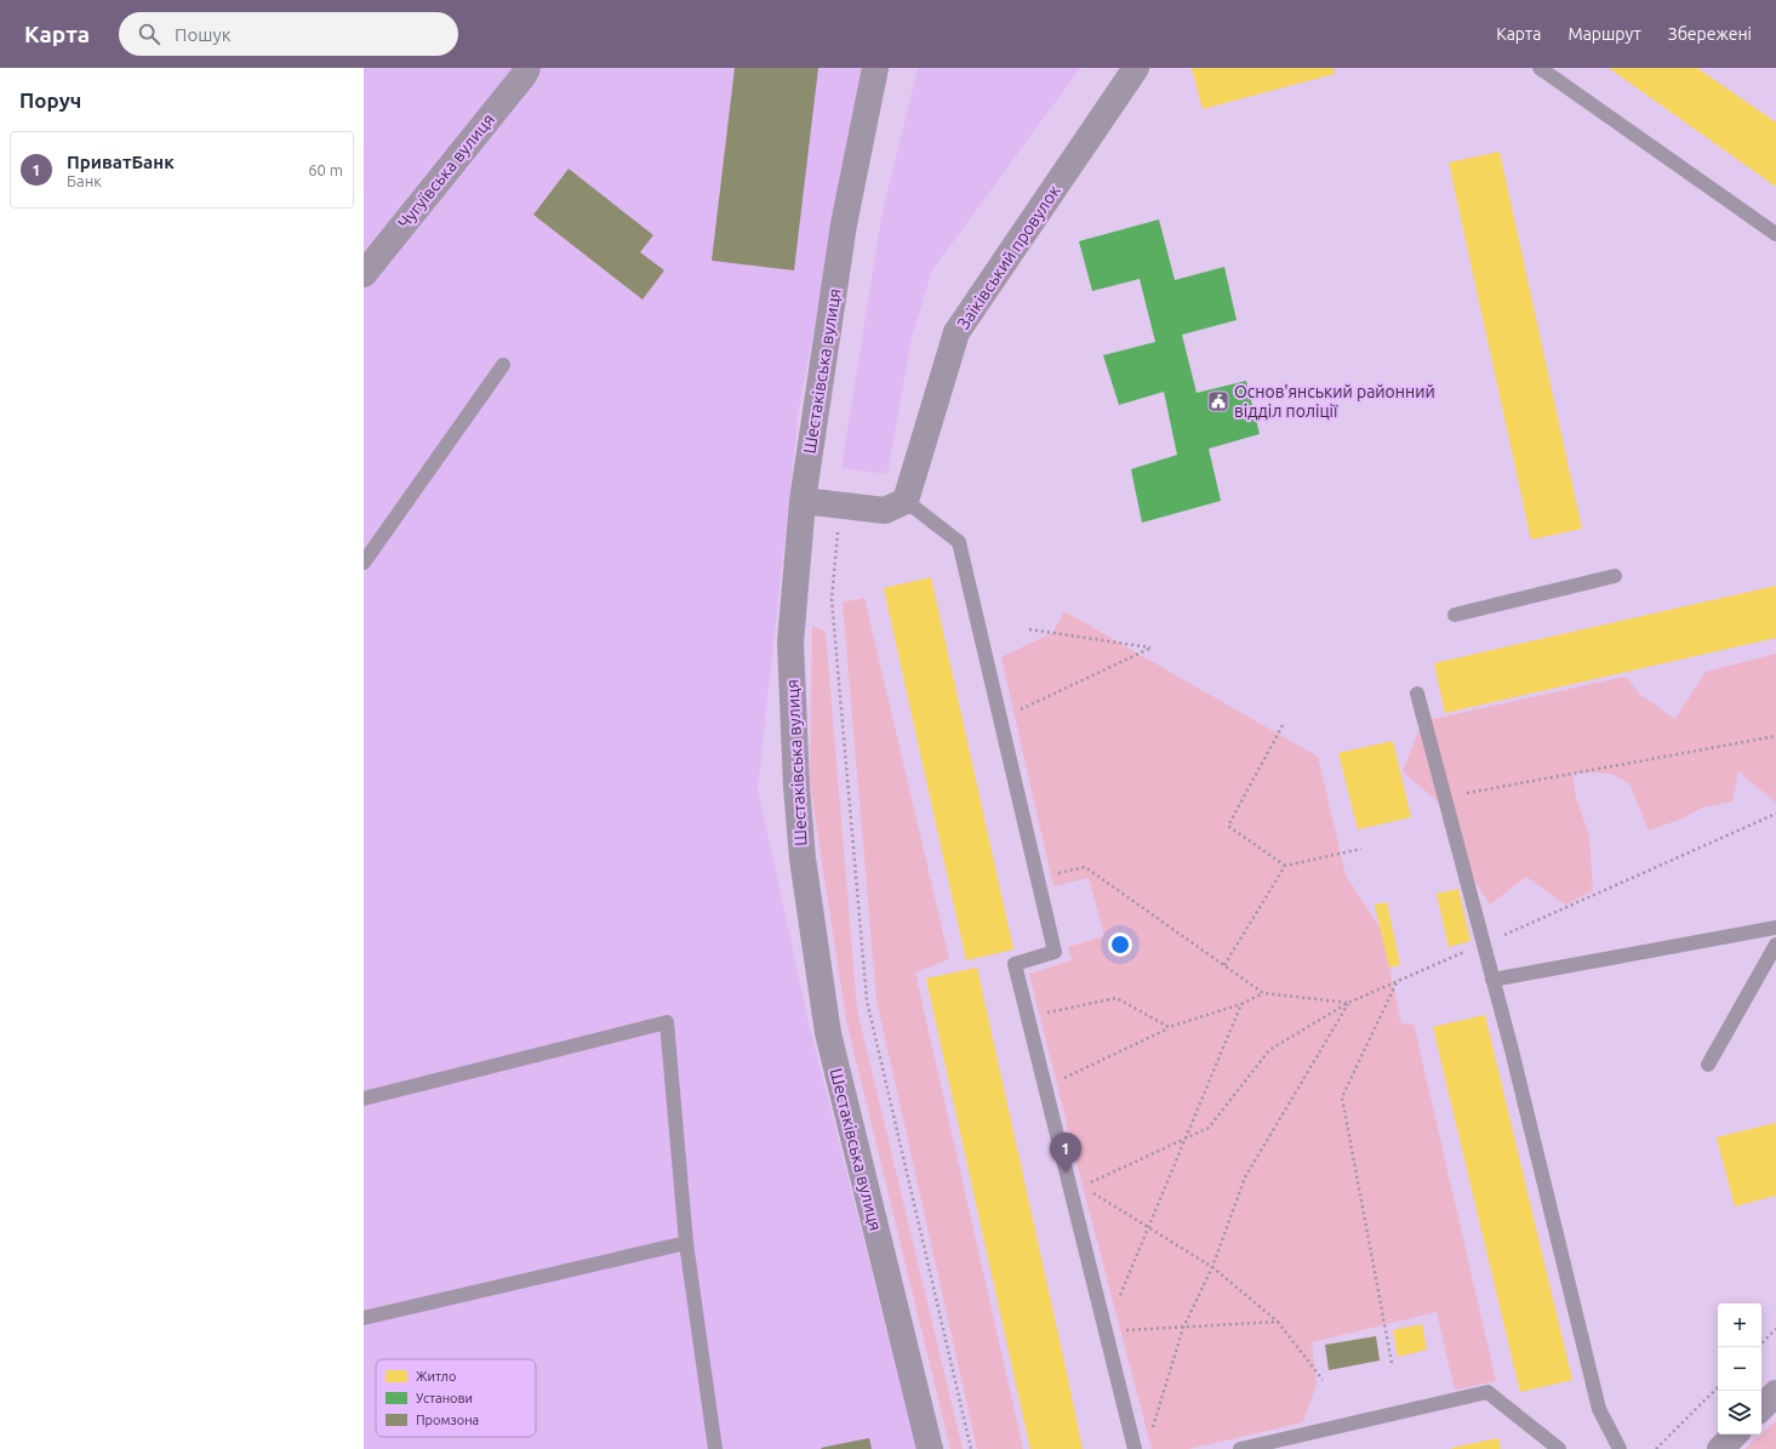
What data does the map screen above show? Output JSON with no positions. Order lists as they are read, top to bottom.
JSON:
{
  "streets": {
    "street": ["Чугуївська вулиця", "Заїківський провулок", "Шестаківська вулиця"]
  },
  "places": {
    "public building": ["Основ'янський районний відділ поліції"]
  },
  "legend": ["Житло", "Установи", "Промзона"],
  "page": {
    "header": "Карта",
    "search": "Пошук",
    "nav": ["Карта", "Маршрут", "Збережені"],
    "heading": "Поруч",
    "list": [
      {
        "mark": "1",
        "name": "ПриватБанк",
        "note": "Банк",
        "value": "60 m"
      }
    ],
    "pins": "1",
    "map_buttons": ["+", "−"]
  }
}
